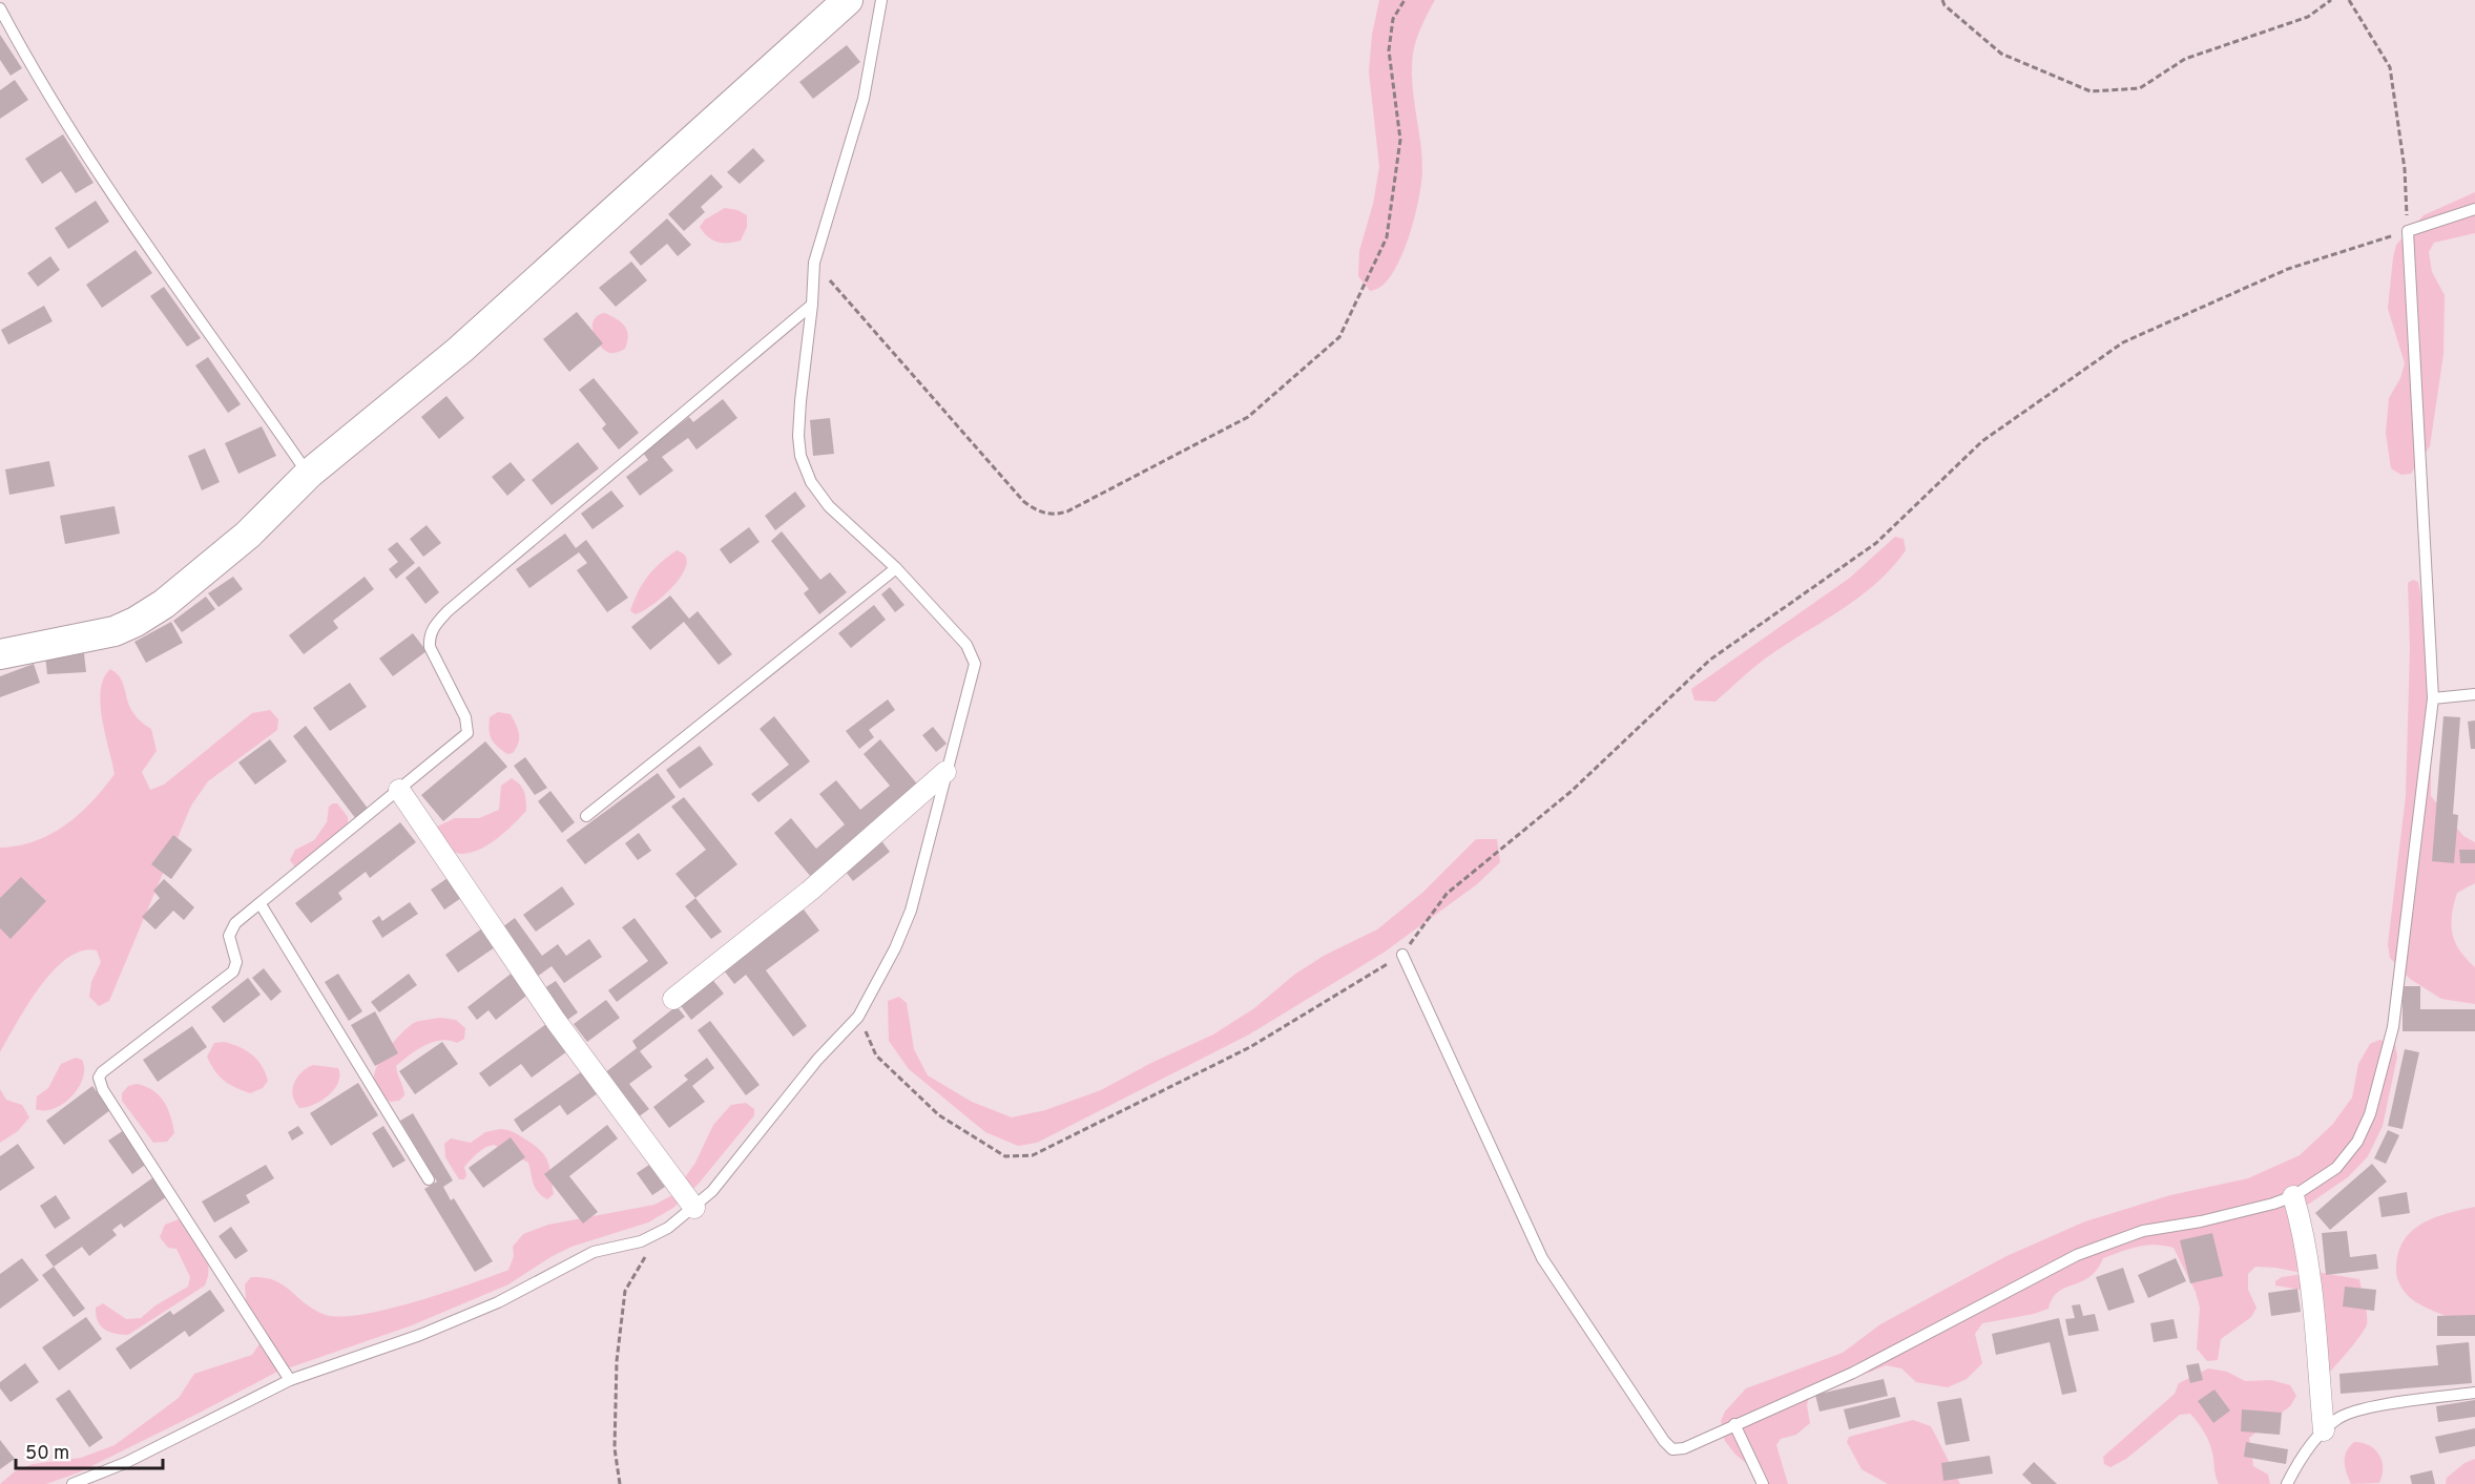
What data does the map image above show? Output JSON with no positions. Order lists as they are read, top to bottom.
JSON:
{
  "scale_bar": "50 m"
}
